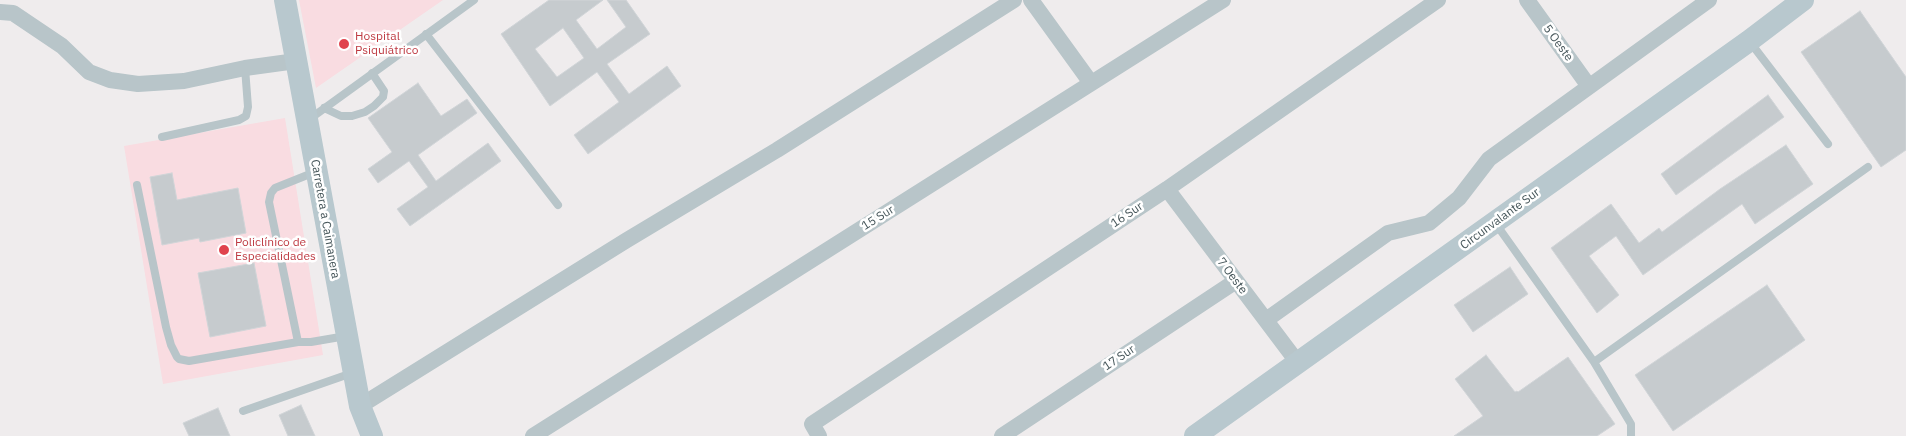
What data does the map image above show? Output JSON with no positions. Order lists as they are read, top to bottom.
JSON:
{
  "streets": {
    "main road": ["Carretera a Caimanera", "Circunvalante Sur"],
    "street": [
      "5 Oeste",
      "16 Sur",
      "15 Sur",
      "7 Oeste",
      "17 Sur"
    ]
  },
  "crossings": [
    ["16 Sur", "7 Oeste"],
    ["Circunvalante Sur", "7 Oeste"],
    ["7 Oeste", "17 Sur"]
  ],
  "places": ["Hospital Psiquiátrico", "Policlínico de Especialidades"]
}
